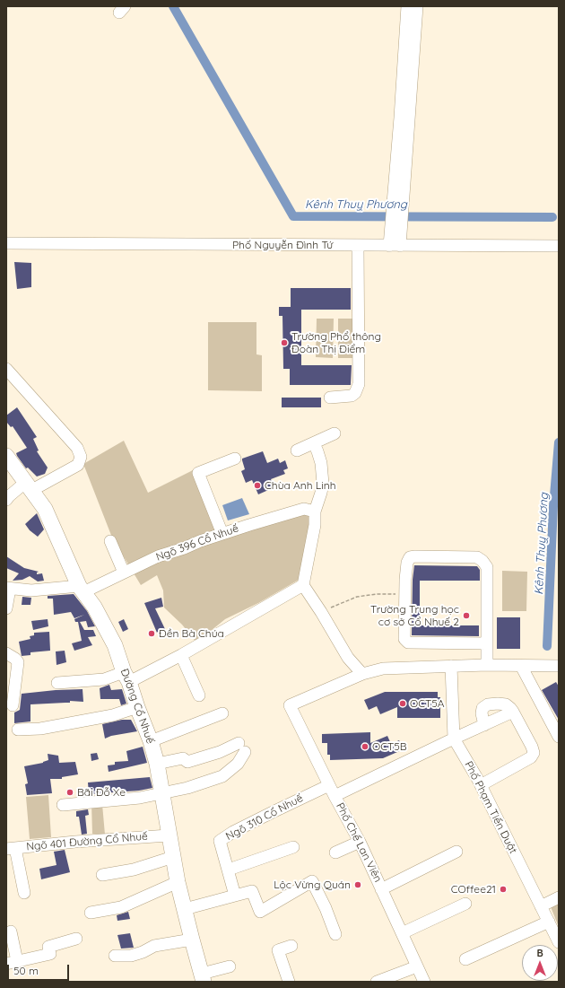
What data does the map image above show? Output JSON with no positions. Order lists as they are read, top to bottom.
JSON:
{
  "streets": {
    "main road": ["Đường Cổ Nhuế"],
    "street": [
      "Phố Nguyễn Đình Tứ",
      "Ngõ 396 Cổ Nhuế",
      "Phố Phạm Tiến Duật",
      "Ngõ 310 Cổ Nhuế",
      "Ngõ 401 Đường Cổ Nhuế",
      "Phố Chế Lan Viên"
    ]
  },
  "crossings": [
    ["Ngõ 396 Cổ Nhuế", "Đường Cổ Nhuế"],
    ["Đường Cổ Nhuế", "Ngõ 401 Đường Cổ Nhuế"],
    ["Ngõ 310 Cổ Nhuế", "Phố Chế Lan Viên"]
  ],
  "water": ["Kênh Thuỵ Phương"],
  "places": [
    "Trường Phổ thông Đoàn Thị Điểm",
    "Chùa Anh Linh",
    "Trường Trung học cơ sở Cổ Nhuế 2",
    "Đền Bà Chúa",
    "OCT5A",
    "OCT5B",
    "Bãi Đỗ Xe",
    "Lộc Vừng Quán",
    "COffee21"
  ],
  "scale_bar": "50 m",
  "north": "top"
}
